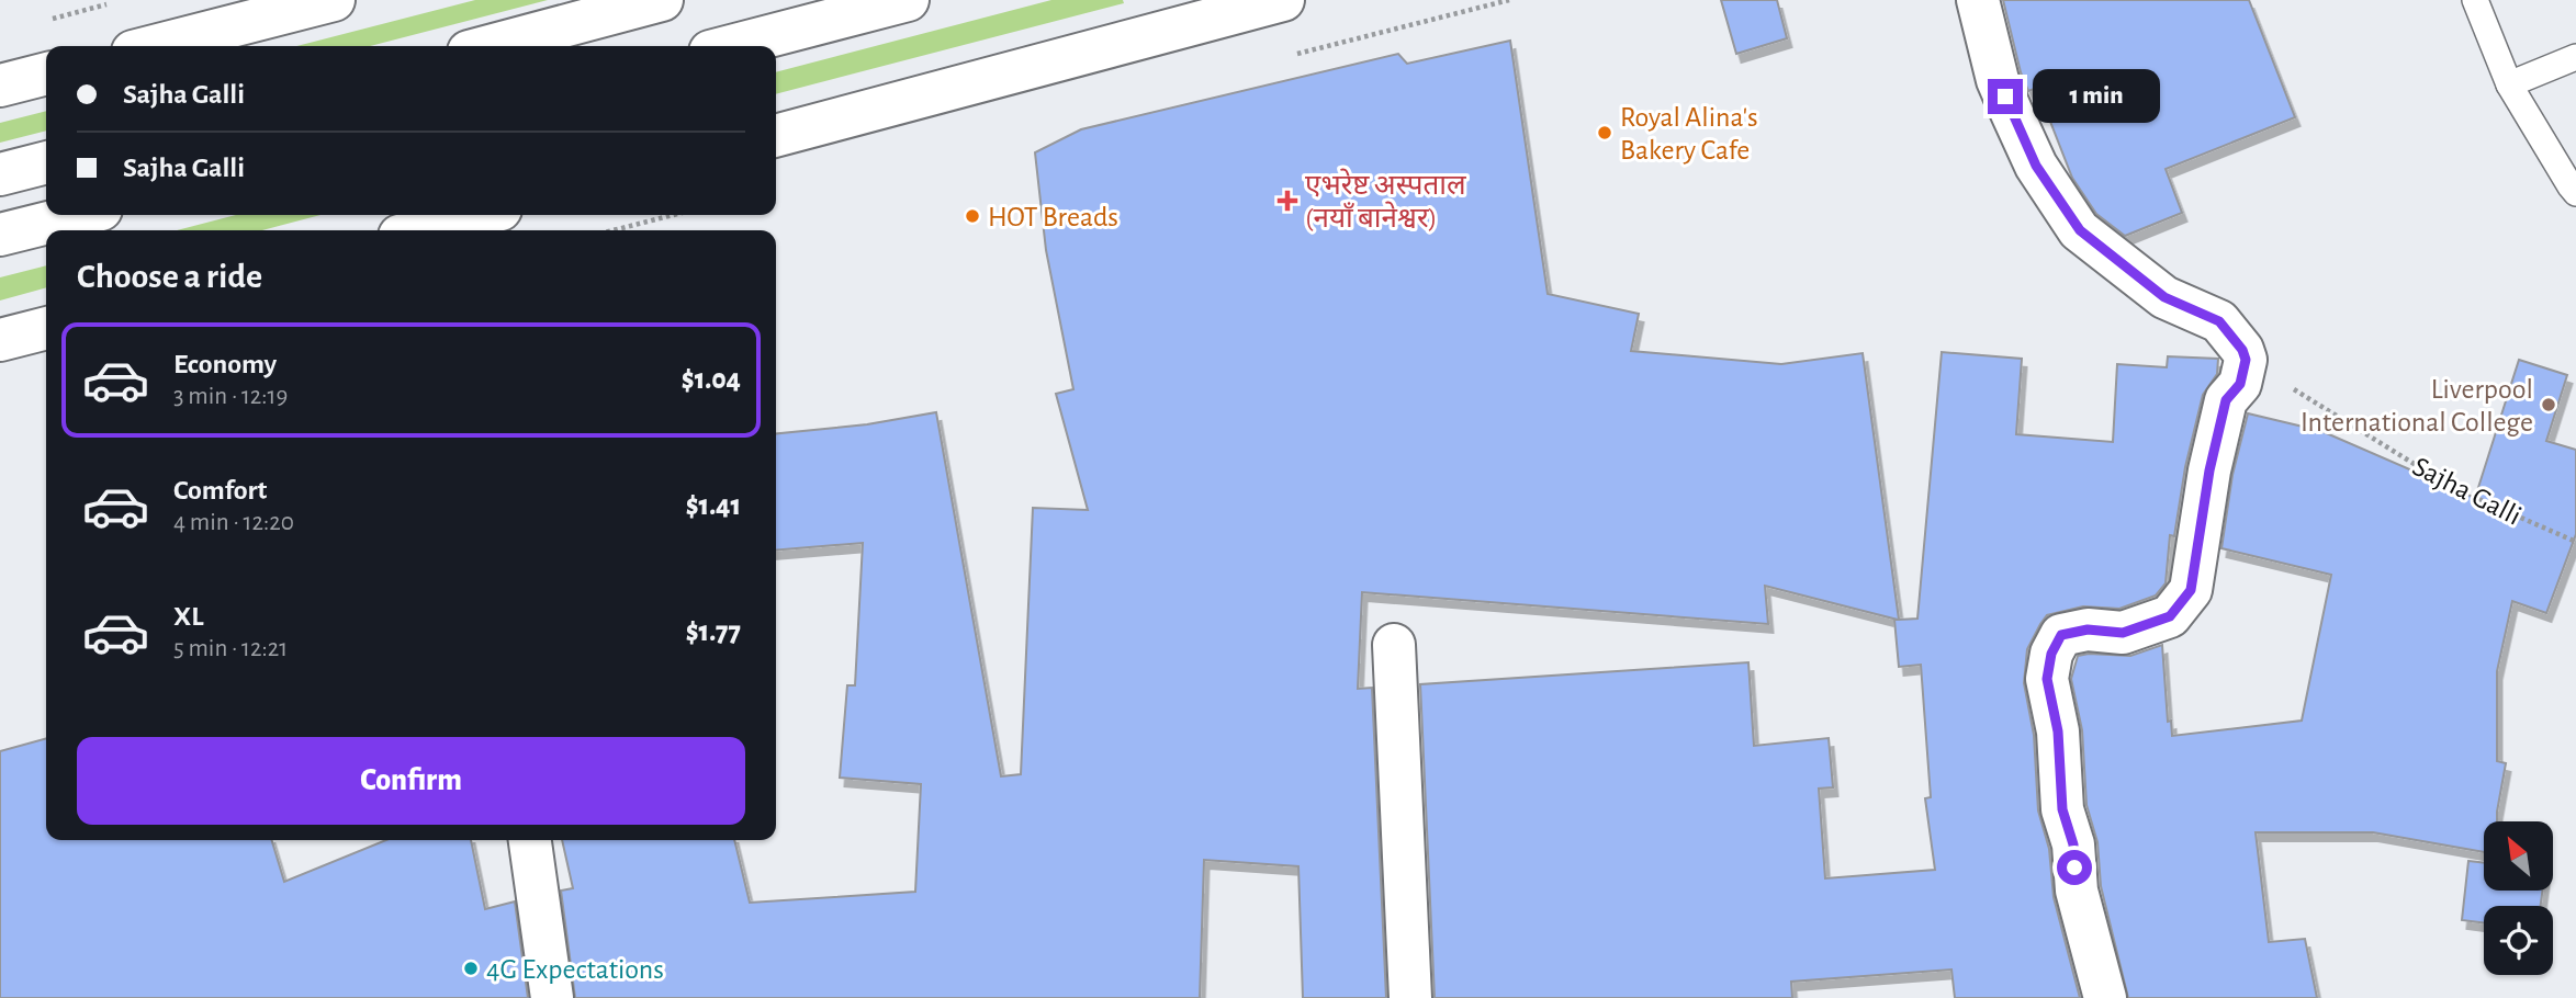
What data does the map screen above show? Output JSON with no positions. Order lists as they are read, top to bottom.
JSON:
{
  "streets": {
    "path": ["Sajha Galli"]
  },
  "places": {
    "other": [
      "Royal Alina's Bakery Cafe",
      "HOT Breads",
      "Liverpool International College",
      "4G Expectations"
    ],
    "health": ["एभरेष्ट अस्पताल (नयाँ बानेश्वर)"]
  },
  "north": "top left",
  "page": {
    "banner": ["Sajha Galli", "Sajha Galli"],
    "bubble": "1 min",
    "heading": "Choose a ride",
    "list": [
      {
        "name": "Economy",
        "note": "3 min · 12:19",
        "value": "$1.04"
      },
      {
        "name": "Comfort",
        "note": "4 min · 12:20",
        "value": "$1.41"
      },
      {
        "name": "XL",
        "note": "5 min · 12:21",
        "value": "$1.77"
      }
    ],
    "buttons": "Confirm"
  }
}
